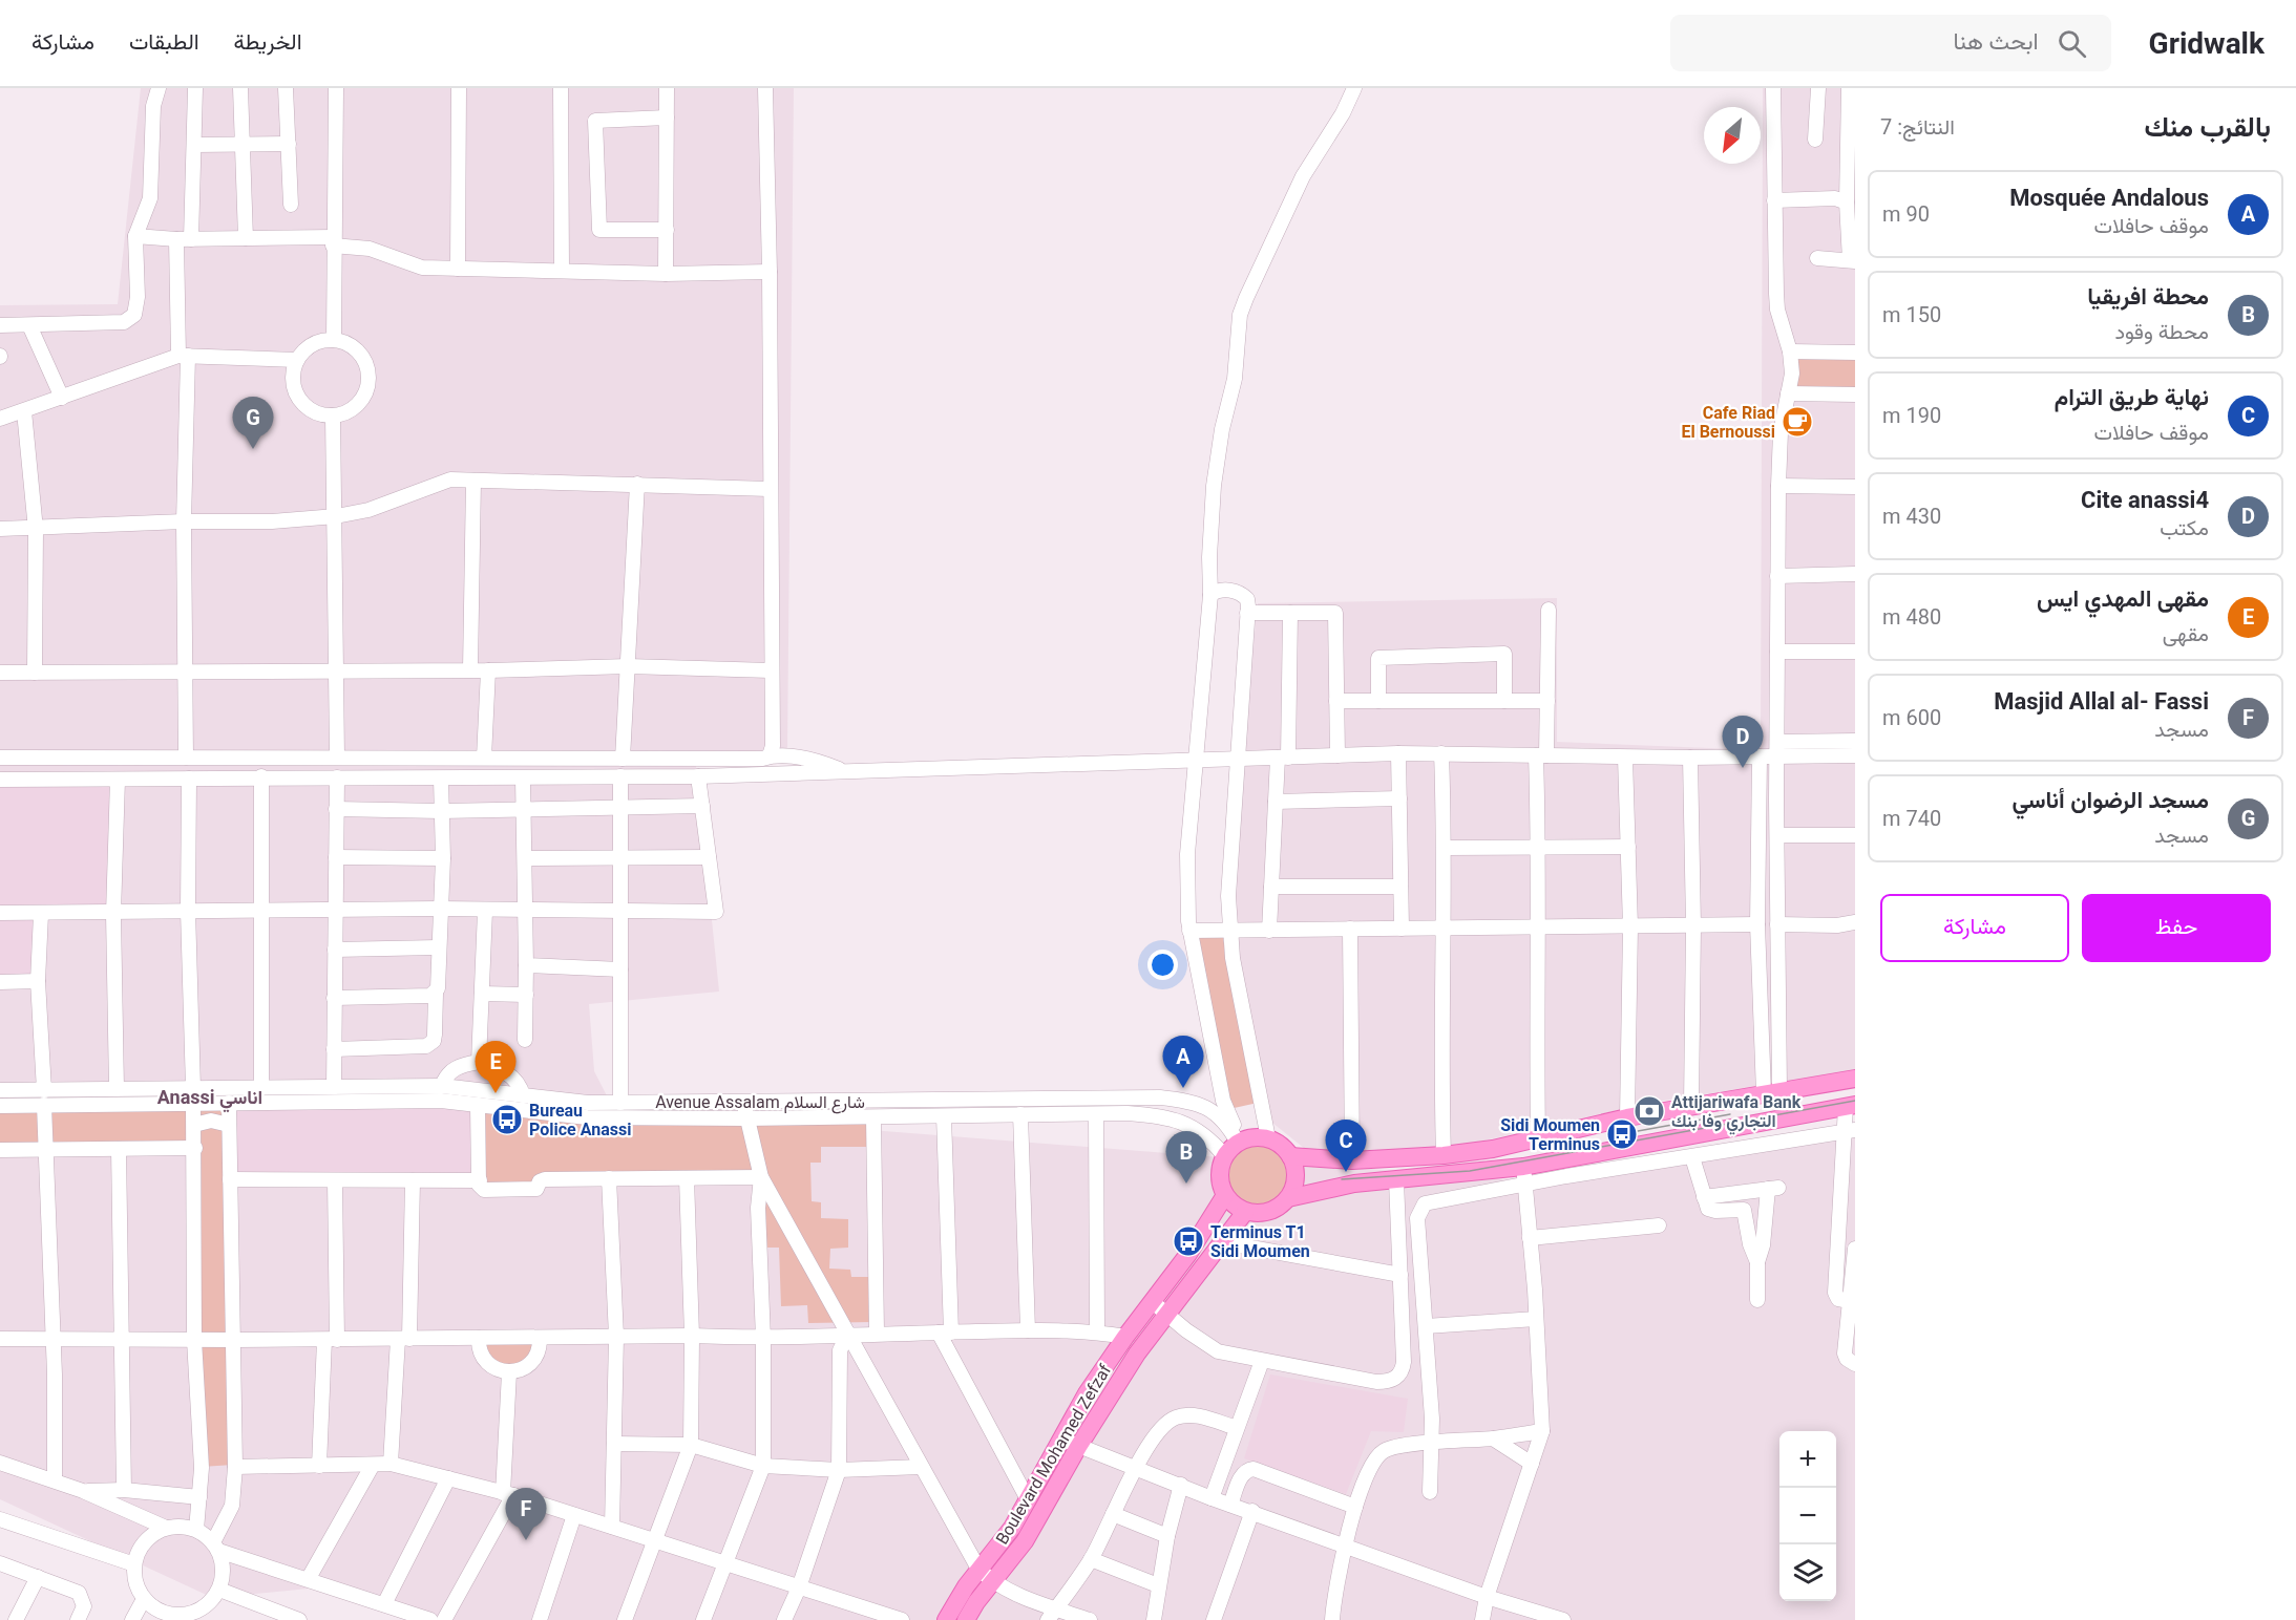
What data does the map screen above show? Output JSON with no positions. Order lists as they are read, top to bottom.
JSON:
{
  "streets": {
    "main road": ["Boulevard Mohamed Zefzaf"],
    "street": ["Avenue Assalam شارع السلام"]
  },
  "crossings": [
    ["Avenue Assalam شارع السلام", "Boulevard Mohamed Zefzaf"]
  ],
  "districts": ["Anassi اناسي"],
  "places": {
    "cafe": ["Cafe Riad El Bernoussi"],
    "bank": ["Attijariwafa Bank التجاري وفا بنك"],
    "bus stop": ["Bureau Police Anassi", "Sidi Moumen Terminus", "Terminus T1 Sidi Moumen"]
  },
  "north": "bottom left",
  "page": {
    "header": "Gridwalk",
    "search": "ابحث هنا",
    "nav": ["الخريطة", "الطبقات", "مشاركة"],
    "heading": ["بالقرب منك", "النتائج: 7"],
    "list": [
      {
        "mark": "A",
        "name": "Mosquée Andalous",
        "note": "موقف حافلات",
        "value": "90 m"
      },
      {
        "mark": "B",
        "name": "محطة افريقيا",
        "note": "محطة وقود",
        "value": "150 m"
      },
      {
        "mark": "C",
        "name": "نهاية طريق الترام",
        "note": "موقف حافلات",
        "value": "190 m"
      },
      {
        "mark": "D",
        "name": "Cite anassi4",
        "note": "مكتب",
        "value": "430 m"
      },
      {
        "mark": "E",
        "name": "مقهى المهدي ايس",
        "note": "مقهى",
        "value": "480 m"
      },
      {
        "mark": "F",
        "name": "Masjid Allal al- Fassi",
        "note": "مسجد",
        "value": "600 m"
      },
      {
        "mark": "G",
        "name": "مسجد الرضوان أناسي",
        "note": "مسجد",
        "value": "740 m"
      }
    ],
    "pins": [
      "G",
      "D",
      "A",
      "E",
      "C",
      "B",
      "F"
    ],
    "buttons": ["حفظ", "مشاركة"],
    "map_buttons": ["+", "−"]
  }
}
